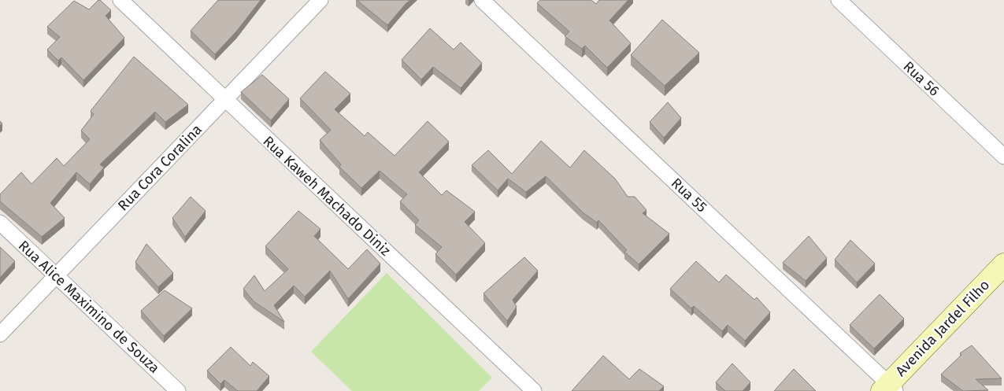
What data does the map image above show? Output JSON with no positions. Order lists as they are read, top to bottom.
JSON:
{
  "streets": {
    "main road": ["Avenida Jardel Filho"],
    "street": [
      "Rua 56",
      "Rua Cora Coralina",
      "Rua 55",
      "Rua Kaweh Machado Diniz",
      "Rua Alice Maximino de Souza"
    ]
  },
  "crossings": [
    ["Rua Cora Coralina", "Rua Kaweh Machado Diniz"],
    ["Rua Cora Coralina", "Rua Alice Maximino de Souza"],
    ["Rua 55", "Avenida Jardel Filho"]
  ]
}
